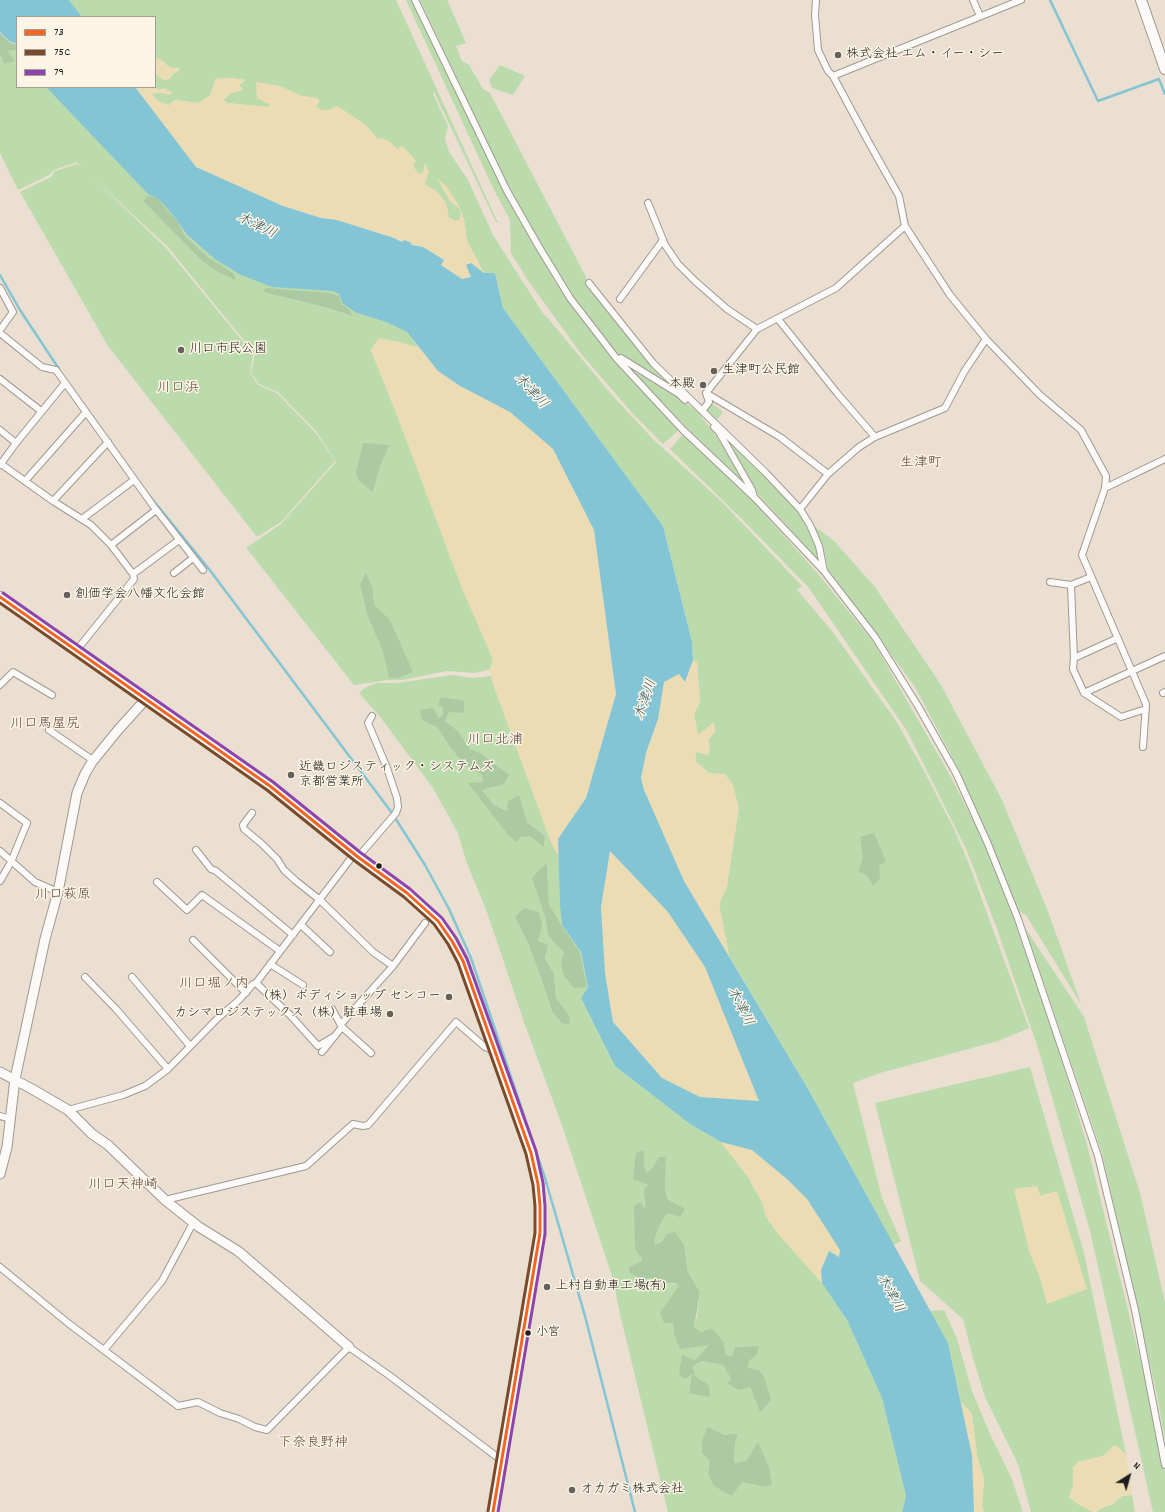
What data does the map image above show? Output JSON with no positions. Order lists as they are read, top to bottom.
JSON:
{
  "districts": [
    "川口浜",
    "生津町",
    "川口馬屋尻",
    "川口北浦",
    "川口萩原",
    "川口堀ノ内",
    "川口天神崎",
    "下奈良野神"
  ],
  "water": ["木津川"],
  "places": [
    "株式会社 エム・イー・シー",
    "川口市民公園",
    "生津町公民館",
    "本殿",
    "創価学会八幡文化会館",
    "近畿ロジスティック・システムズ 京都営業所",
    "（株）ボディショップ センコー",
    "カシマロジステックス（株）駐車場",
    "上村自動車工場(有)",
    "小宮",
    "オカガミ株式会社"
  ],
  "lines": ["transit line 79", "transit line 73", "transit line 75C"],
  "legend": ["73", "75C", "79"],
  "north": "top right"
}
